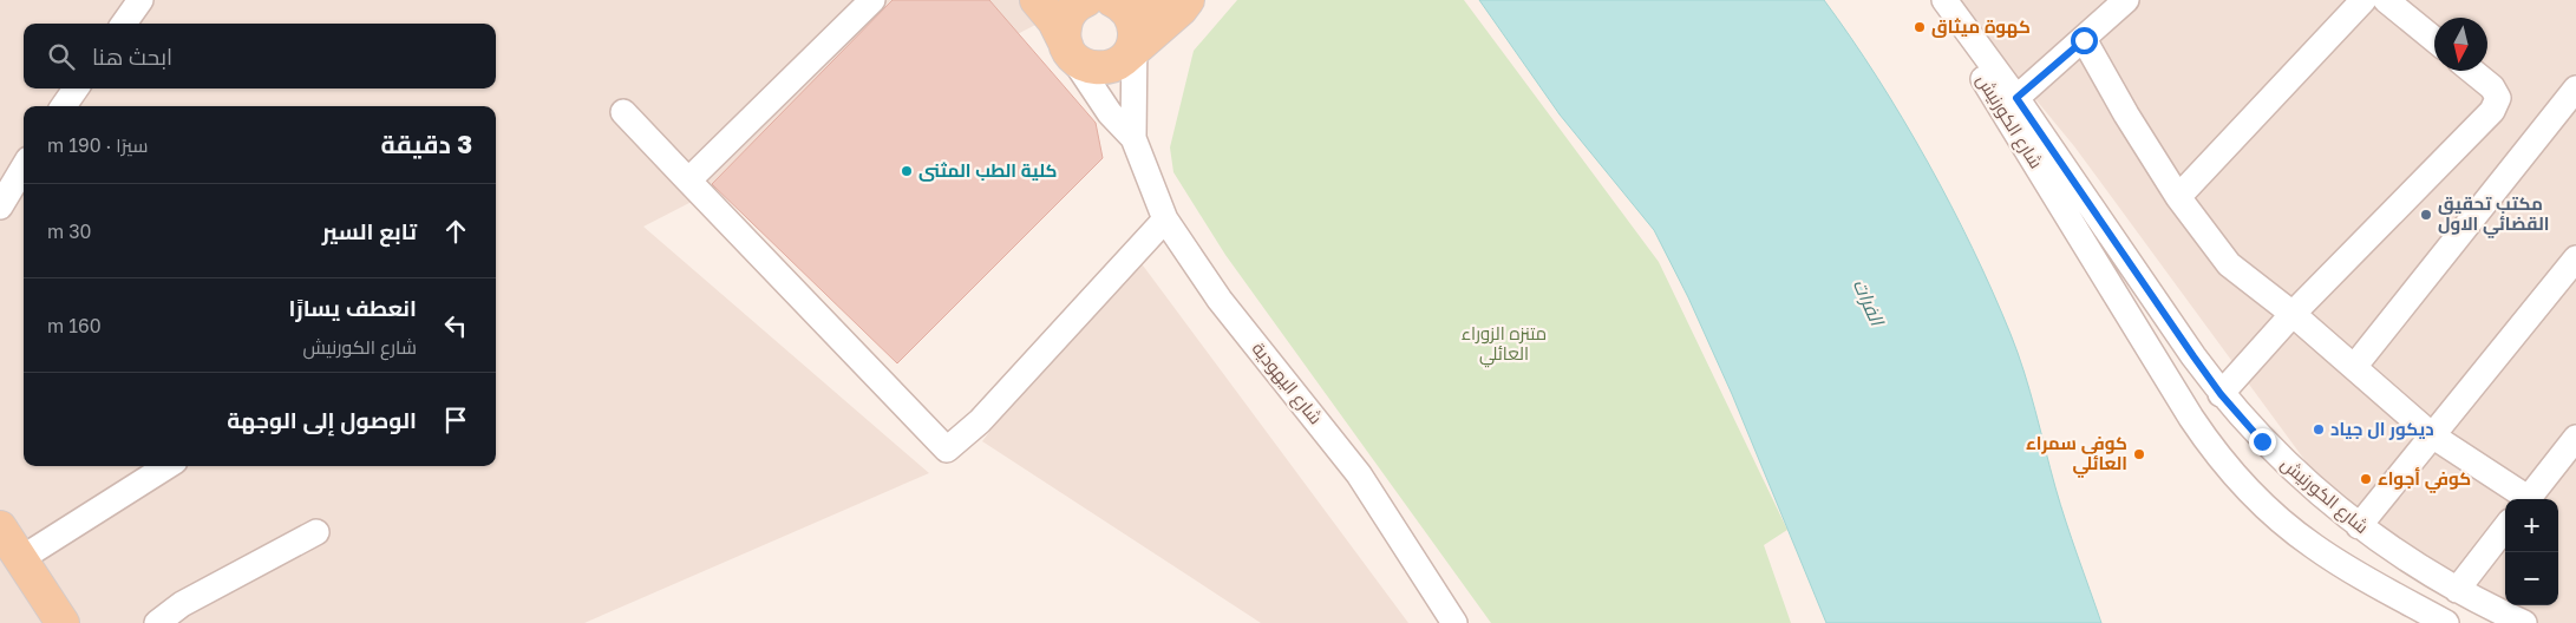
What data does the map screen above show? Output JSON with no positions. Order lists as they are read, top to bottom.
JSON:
{
  "streets": {
    "street": ["شارع الكورنيش", "شارع اليهودية"]
  },
  "water": ["الفرات"],
  "parks": ["متنزه الزوراء العائلي"],
  "places": [
    "كهوة ميثاق",
    "كلية الطب المثنى",
    "مكتب تحقيق القضائي الاول",
    "ديكور ال جياد",
    "كوفي سمراء العائلي",
    "كوفي أجواء"
  ],
  "north": "bottom",
  "page": {
    "search": "ابحث هنا",
    "heading": ["3 دقيقة", "سيرًا · 190 m"],
    "list": [
      ["تابع السير", "30 m"],
      ["انعطف يسارًا", "شارع الكورنيش", "160 m"],
      "الوصول إلى الوجهة"
    ],
    "map_buttons": ["+", "−"]
  }
}
